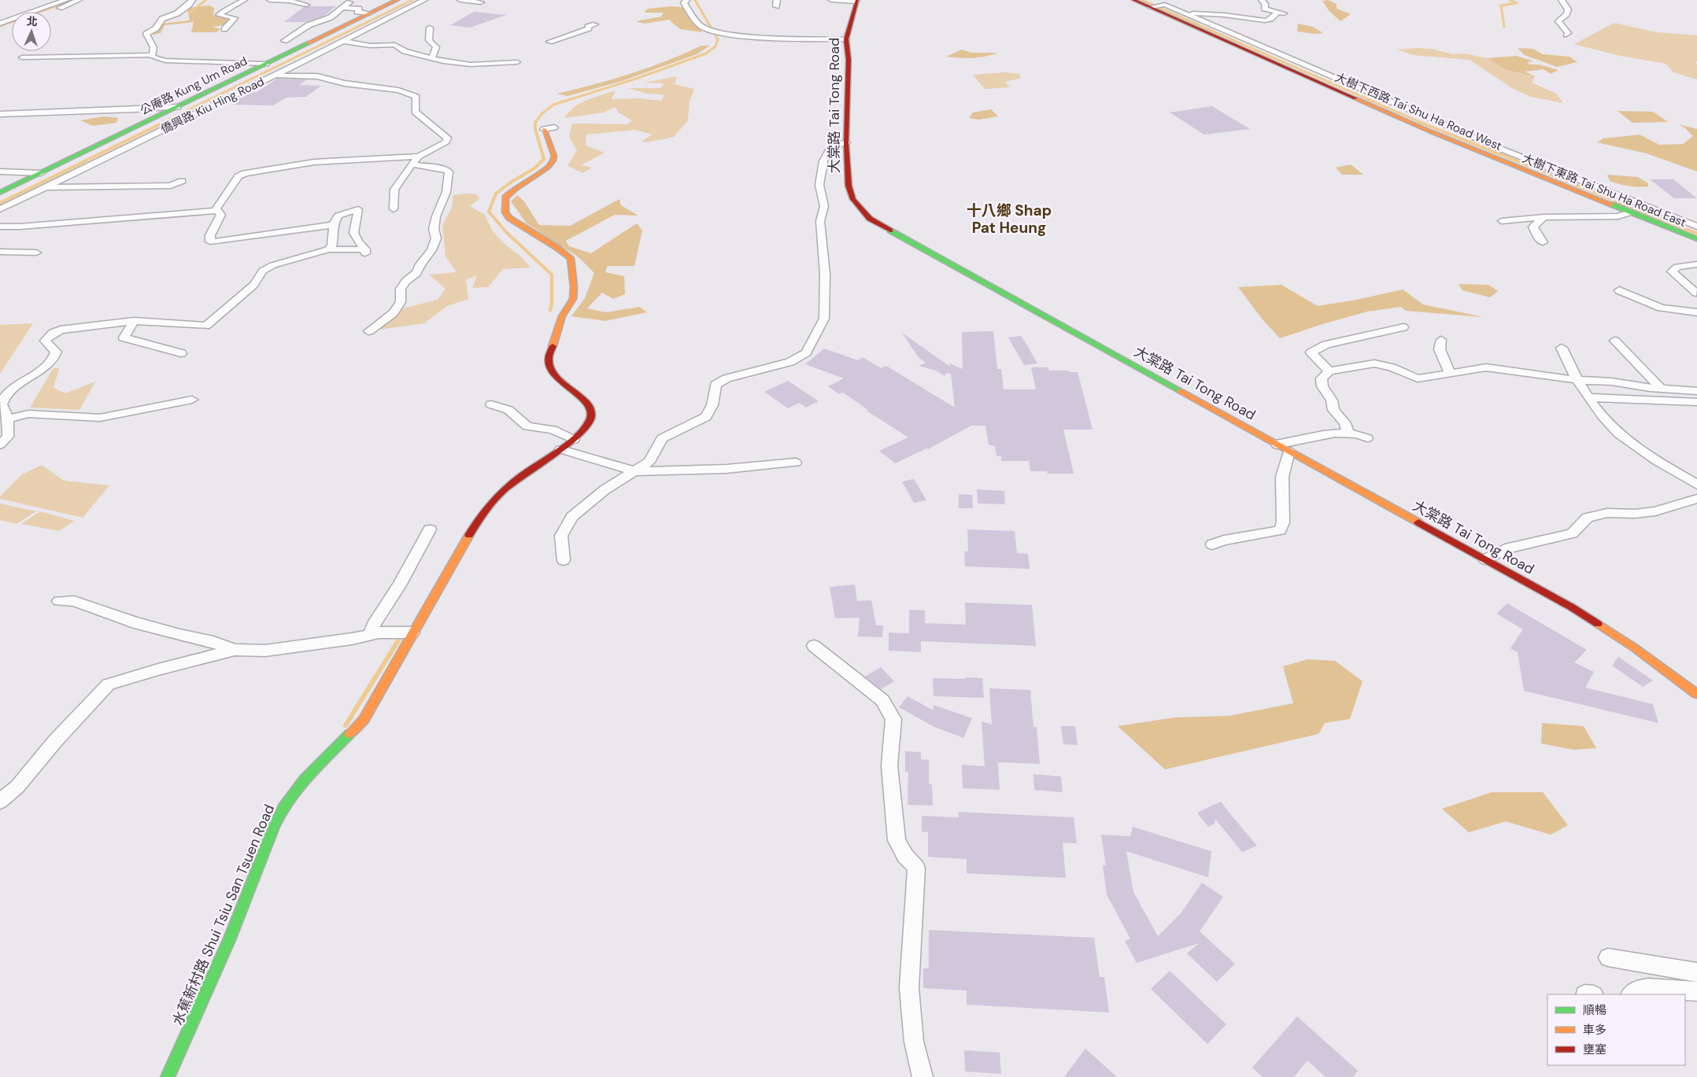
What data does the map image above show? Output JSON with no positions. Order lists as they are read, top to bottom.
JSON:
{
  "streets": {
    "street": [
      "公庵路 Kung Um Road",
      "僑興路 Kiu Hing Road",
      "大棠路 Tai Tong Road",
      "大樹下西路 Tai Shu Ha Road West",
      "大樹下東路 Tai Shu Ha Road East",
      "水蕉新村路 Shui Tsiu San Tsuen Road"
    ]
  },
  "crossings": [
    ["大樹下西路 Tai Shu Ha Road West", "大樹下東路 Tai Shu Ha Road East"]
  ],
  "districts": ["十八鄉 Shap Pat Heung"],
  "legend": ["順暢", "車多", "壅塞"],
  "north": "top"
}
